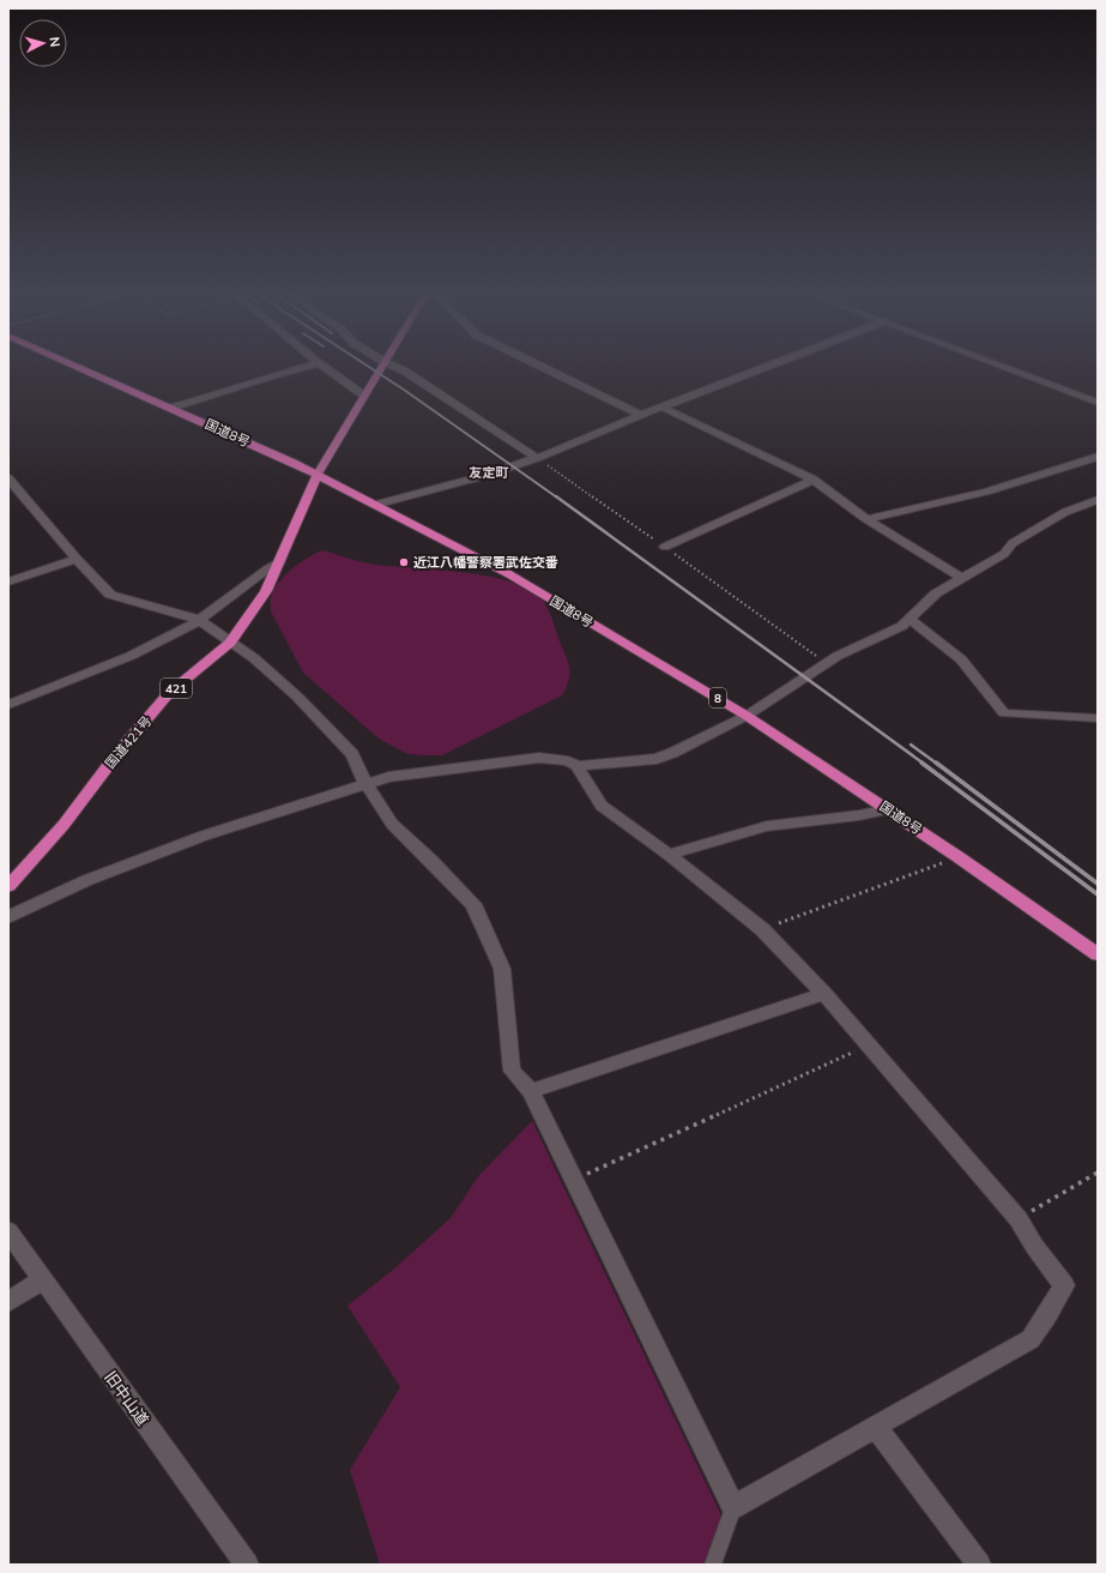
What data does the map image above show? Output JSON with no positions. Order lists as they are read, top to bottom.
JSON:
{
  "streets": {
    "highway": [
      "国道8号",
      "421",
      "8",
      "国道421号"
    ],
    "street": ["旧中山道"]
  },
  "crossings": [
    ["国道8号", "国道421号"]
  ],
  "districts": ["友定町"],
  "places": ["近江八幡警察署武佐交番"],
  "north": "right"
}
